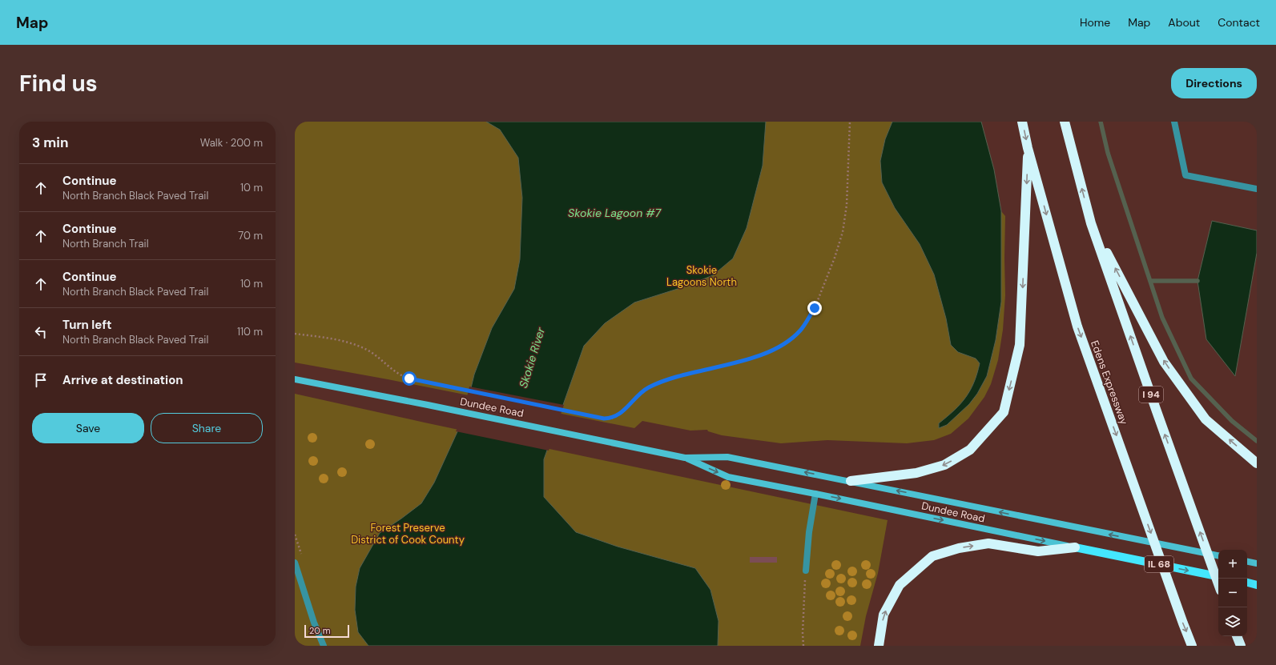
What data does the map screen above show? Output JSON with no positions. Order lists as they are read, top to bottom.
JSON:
{
  "streets": {
    "highway": ["Edens Expressway", "I 94"],
    "main road": ["Dundee Road", "IL 68"]
  },
  "water": ["Skokie Lagoon #7", "Skokie River"],
  "parks": ["Skokie Lagoons North", "Forest Preserve District of Cook County"],
  "scale_bar": "20 m",
  "page": {
    "header": "Map",
    "nav": [
      "Home",
      "Map",
      "About",
      "Contact"
    ],
    "buttons": [
      "Directions",
      ["Save", "Share"]
    ],
    "title": "Find us",
    "heading": ["3 min", "Walk · 200 m"],
    "list": [
      ["Continue", "North Branch Black Paved Trail", "10 m"],
      ["Continue", "North Branch Trail", "70 m"],
      ["Continue", "North Branch Black Paved Trail", "10 m"],
      ["Turn left", "North Branch Black Paved Trail", "110 m"],
      "Arrive at destination"
    ],
    "map_buttons": ["+", "−"],
    "scale": "20 m"
  }
}
